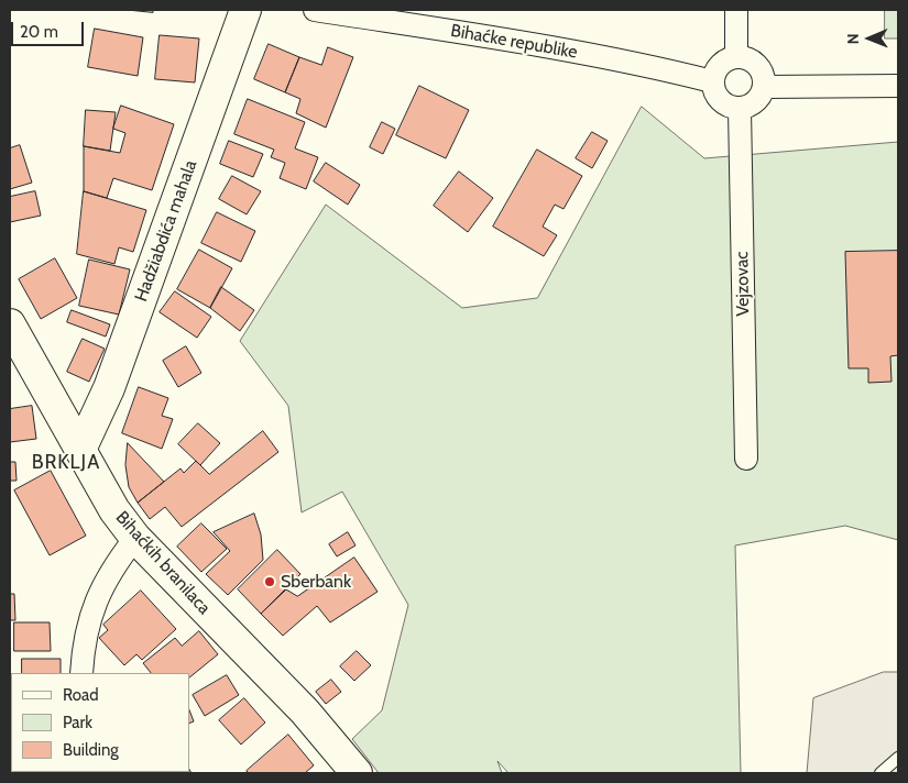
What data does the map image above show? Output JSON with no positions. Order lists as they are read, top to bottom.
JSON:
{
  "streets": {
    "main road": ["Hadžiabdića mahala", "Bihaćkih branilaca"],
    "street": ["Bihaćke republike", "Vejzovac"]
  },
  "crossings": [
    ["Bihaćke republike", "Vejzovac"],
    ["Hadžiabdića mahala", "Bihaćkih branilaca"]
  ],
  "districts": ["BRKLJA"],
  "places": ["Sberbank"],
  "legend": ["Road", "Park", "Building"],
  "scale_bar": "20 m",
  "north": "left"
}
